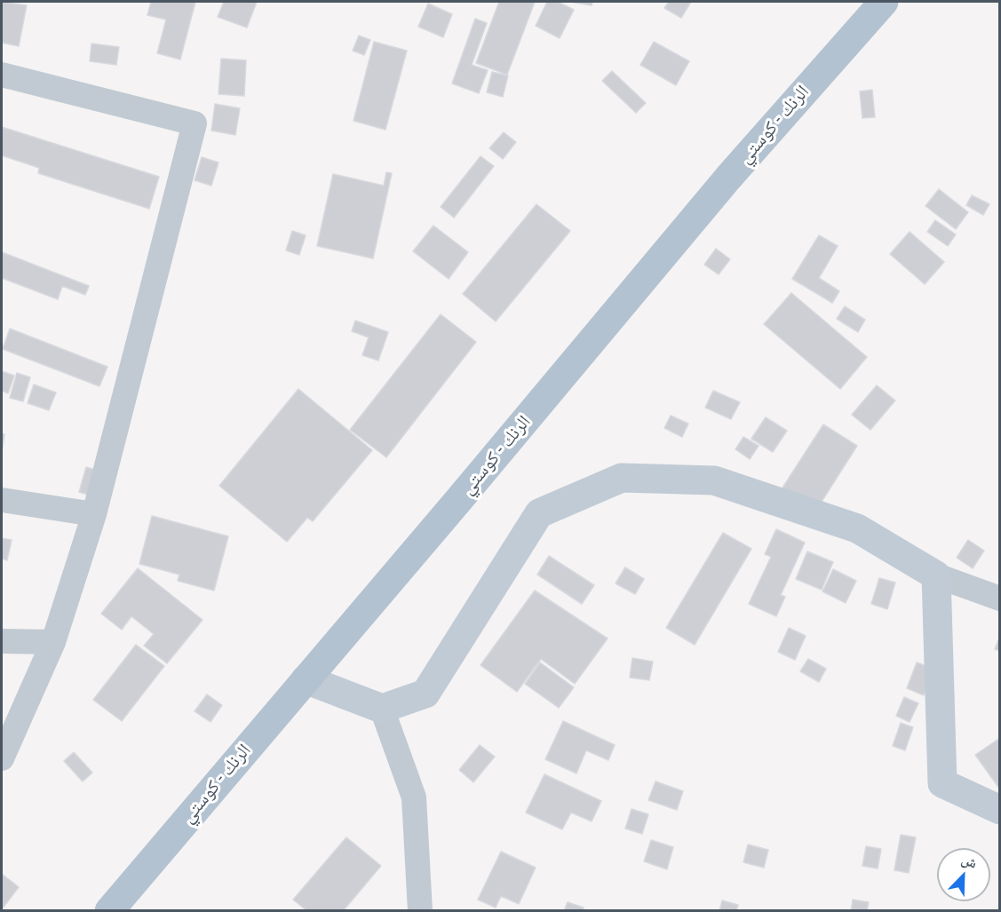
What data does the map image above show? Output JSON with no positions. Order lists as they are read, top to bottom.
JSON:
{
  "streets": {
    "main road": ["الرنك - كوستي"]
  },
  "north": "top right"
}
